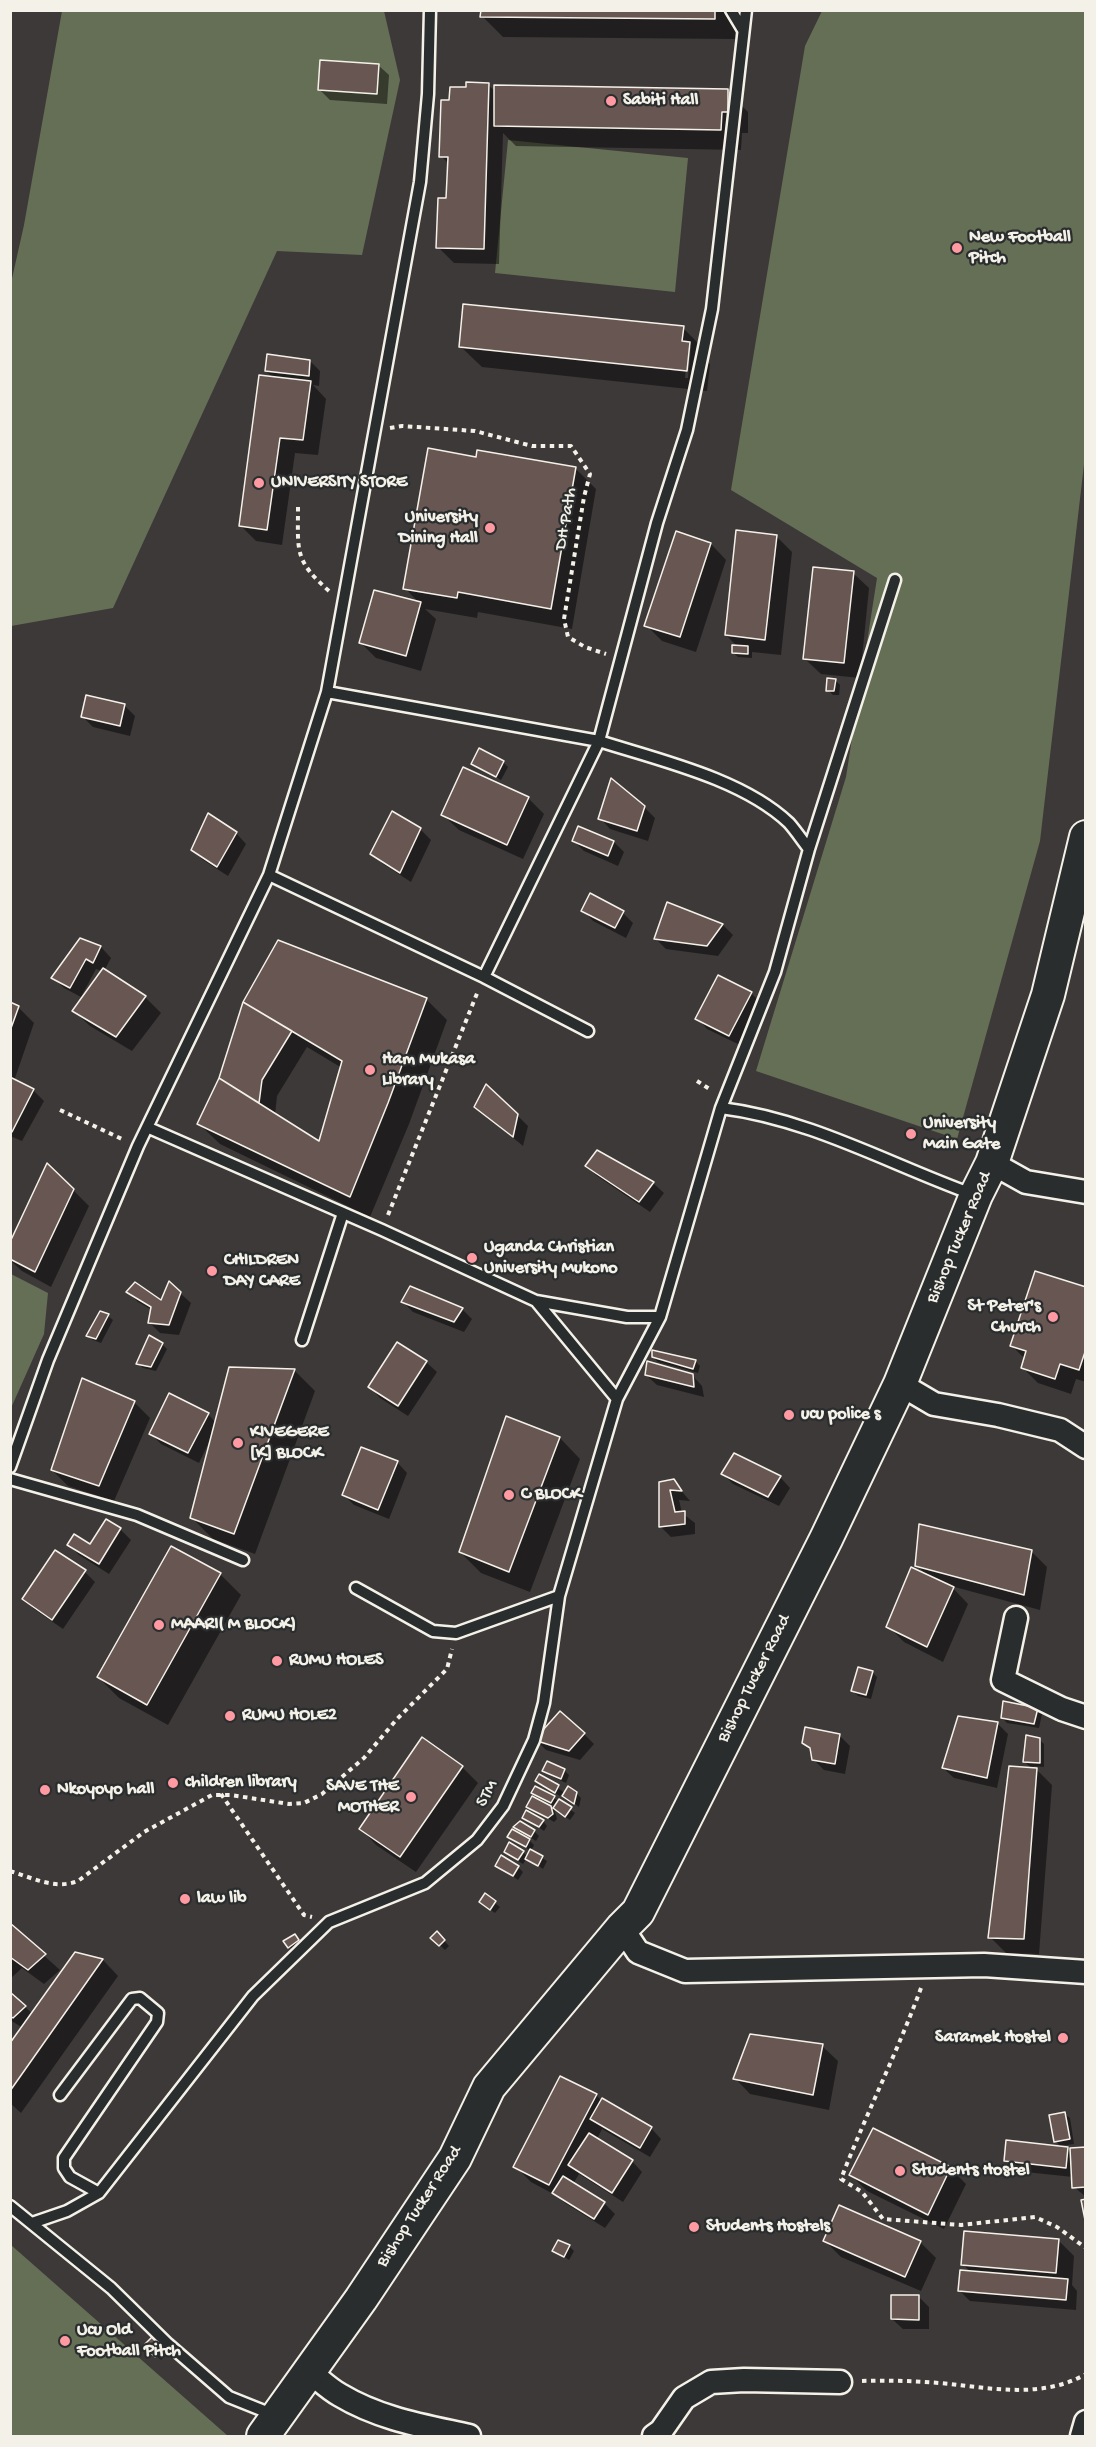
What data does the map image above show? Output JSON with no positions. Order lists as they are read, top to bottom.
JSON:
{
  "streets": {
    "main road": ["Bishop Tucker Road"],
    "lane": ["STM"],
    "path": ["DH Path"]
  },
  "places": [
    "Sabiti Hall",
    "New Football Pitch",
    "UNIVERSITY STORE",
    "University Dining Hall",
    "Ham Mukasa Library",
    "University Main Gate",
    "Uganda Christian University Mukono",
    "CHILDREN DAY CARE",
    "St Peter's Church",
    "ucu police s",
    "KIVEGERE [K] BLOCK",
    "C BLOCK",
    "MAARI( M BLOCK)",
    "RUMU HOLES",
    "RUMU HOLE2",
    "children library",
    "Nkoyoyo hall",
    "SAVE THE MOTHER",
    "law lib",
    "Saramek Hostel",
    "Students Hostel",
    "Students Hostels",
    "Ucu Old Football Pitch"
  ]
}
